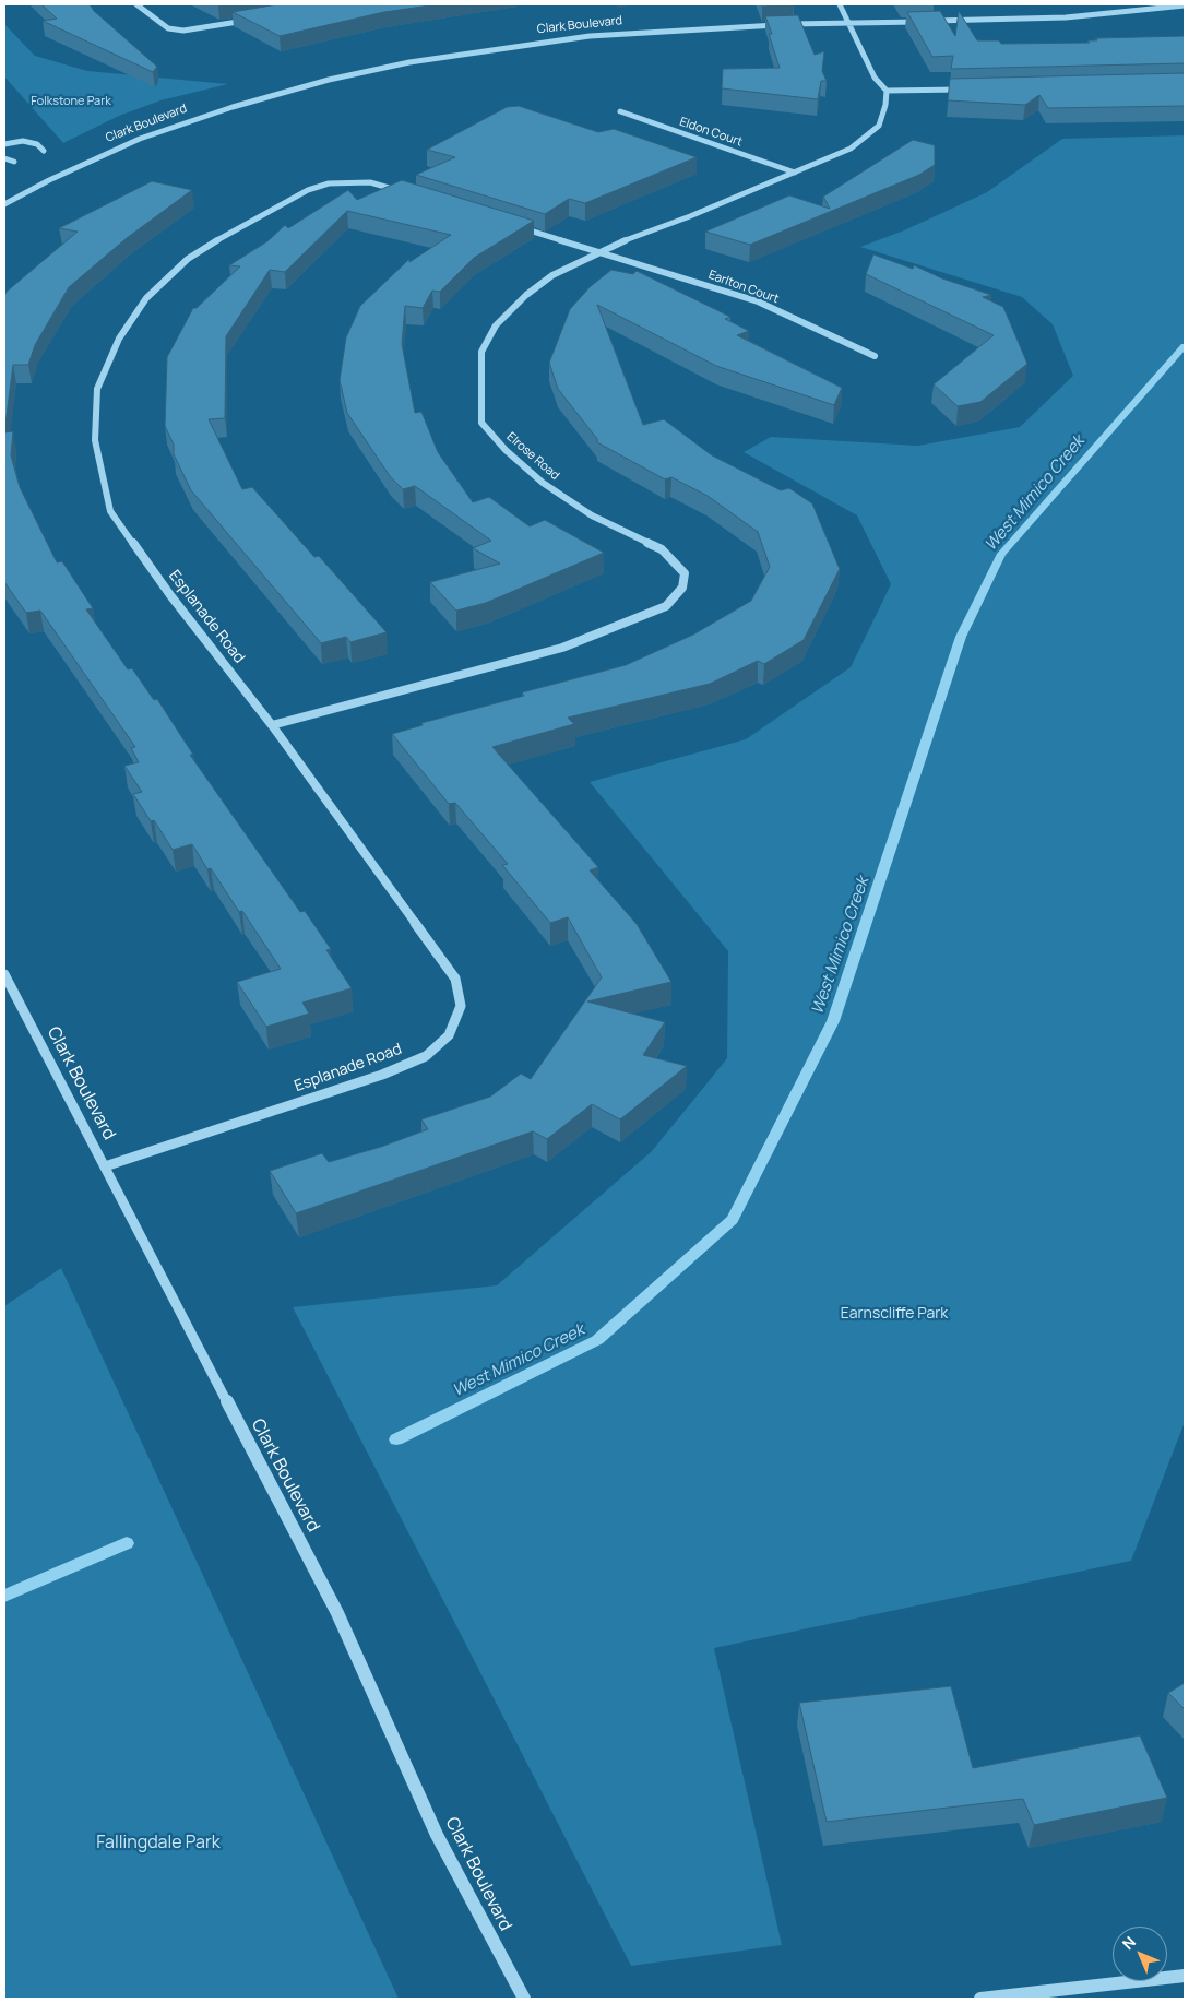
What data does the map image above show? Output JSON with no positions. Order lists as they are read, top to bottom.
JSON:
{
  "streets": {
    "street": [
      "Clark Boulevard",
      "Eldon Court",
      "Earlton Court",
      "Elrose Road",
      "Esplanade Road"
    ]
  },
  "crossings": [
    ["Clark Boulevard", "Esplanade Road"],
    ["Eldon Court", "Elrose Road"],
    ["Earlton Court", "Elrose Road"],
    ["Elrose Road", "Esplanade Road"]
  ],
  "water": ["West Mimico Creek"],
  "parks": ["Folkstone Park", "Earnscliffe Park", "Fallingdale Park"],
  "north": "top left"
}
